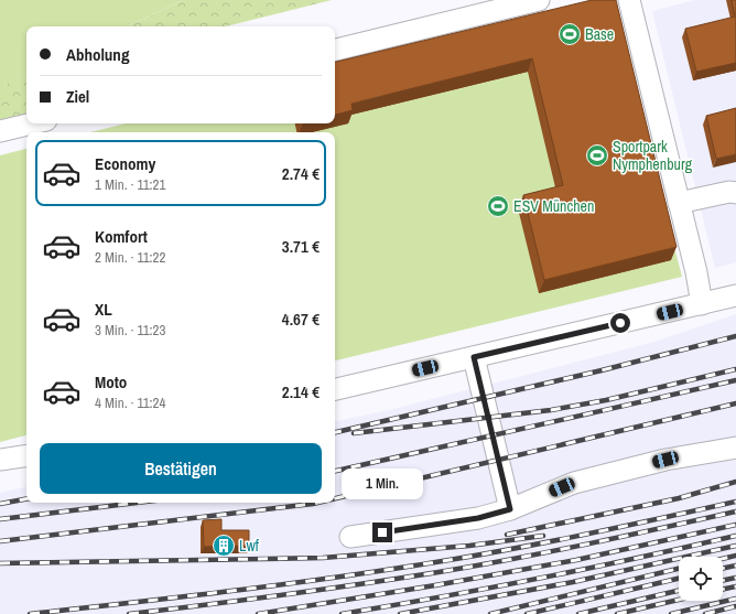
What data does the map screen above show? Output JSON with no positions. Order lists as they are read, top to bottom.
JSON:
{
  "places": {
    "sports": ["Base", "Sportpark Nymphenburg", "ESV München"],
    "building": ["Lwf"]
  },
  "page": {
    "banner": ["Abholung", "Ziel"],
    "list": [
      {
        "name": "Economy",
        "note": "1 Min. · 11:21",
        "value": "2.74 €"
      },
      {
        "name": "Komfort",
        "note": "2 Min. · 11:22",
        "value": "3.71 €"
      },
      {
        "name": "XL",
        "note": "3 Min. · 11:23",
        "value": "4.67 €"
      },
      {
        "name": "Moto",
        "note": "4 Min. · 11:24",
        "value": "2.14 €"
      }
    ],
    "buttons": "Bestätigen",
    "bubble": "1 Min."
  }
}
